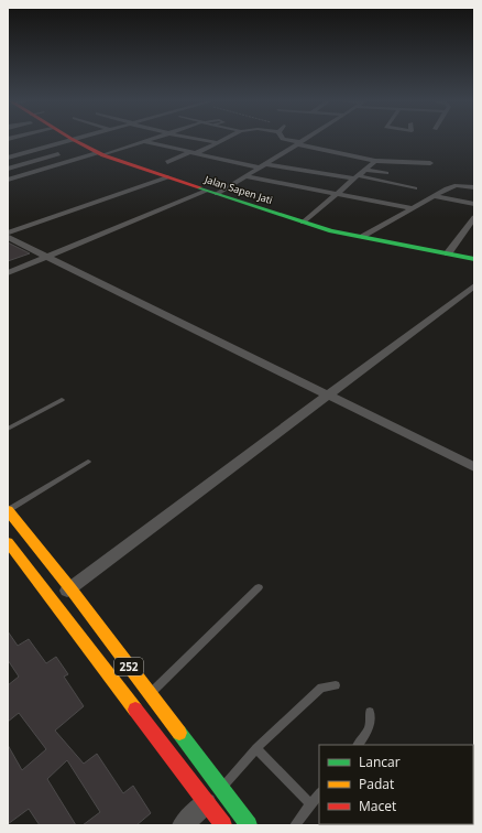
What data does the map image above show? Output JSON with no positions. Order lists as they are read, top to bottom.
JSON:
{
  "streets": {
    "street": ["Jalan Sapen Jati", "252"]
  },
  "legend": ["Lancar", "Padat", "Macet"]
}
